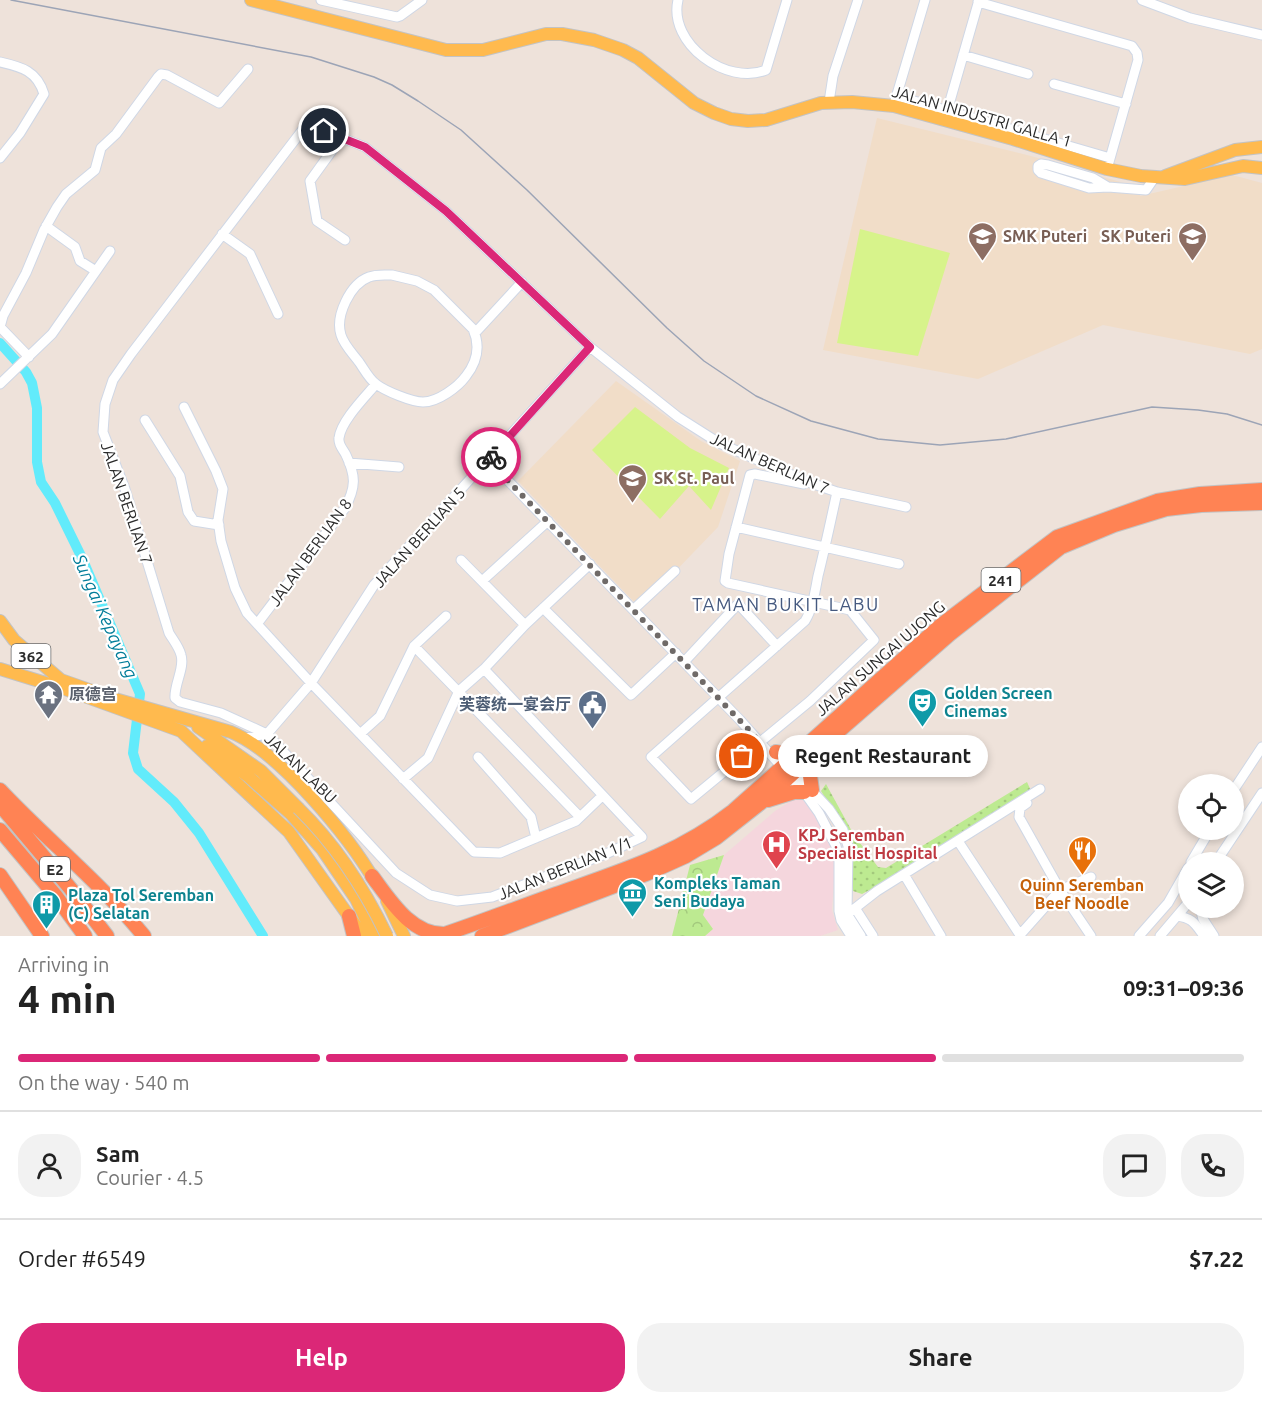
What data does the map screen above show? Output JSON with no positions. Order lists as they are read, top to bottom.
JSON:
{
  "streets": {
    "highway": ["241", "JALAN SUNGAI UJONG", "E2"],
    "main road": ["JALAN INDUSTRI GALLA 1", "362", "JALAN LABU"],
    "street": [
      "JALAN BERLIAN 7",
      "JALAN BERLIAN 5",
      "JALAN BERLIAN 8",
      "JALAN BERLIAN 1/1"
    ]
  },
  "crossings": [
    ["JALAN BERLIAN 7", "JALAN BERLIAN 5"],
    ["JALAN BERLIAN 7", "JALAN BERLIAN 1/1"],
    ["JALAN BERLIAN 5", "JALAN BERLIAN 1/1"]
  ],
  "districts": ["TAMAN BUKIT LABU"],
  "water": ["Sungai Kepayang"],
  "places": {
    "school or university": ["SMK Puteri", "SK Puteri", "SK St. Paul"],
    "temple": ["原德宫"],
    "theatre": ["Golden Screen Cinemas"],
    "public building": ["芙蓉统一宴会厅"],
    "other": ["Regent Restaurant"],
    "hospital": ["KPJ Seremban Specialist Hospital"],
    "restaurant": ["Quinn Seremban Beef Noodle"],
    "museum": ["Kompleks Taman Seni Budaya"],
    "building": ["Plaza Tol Seremban (C) Selatan"]
  },
  "page": {
    "bubble": "Regent Restaurant",
    "heading": ["4 min", "Arriving in", "09:31–09:36"],
    "panel": [
      "Sam",
      "Courier · 4.5",
      "Order #6549",
      "$7.22"
    ],
    "bar": "On the way · 540 m",
    "buttons": ["Help", "Share"]
  }
}
